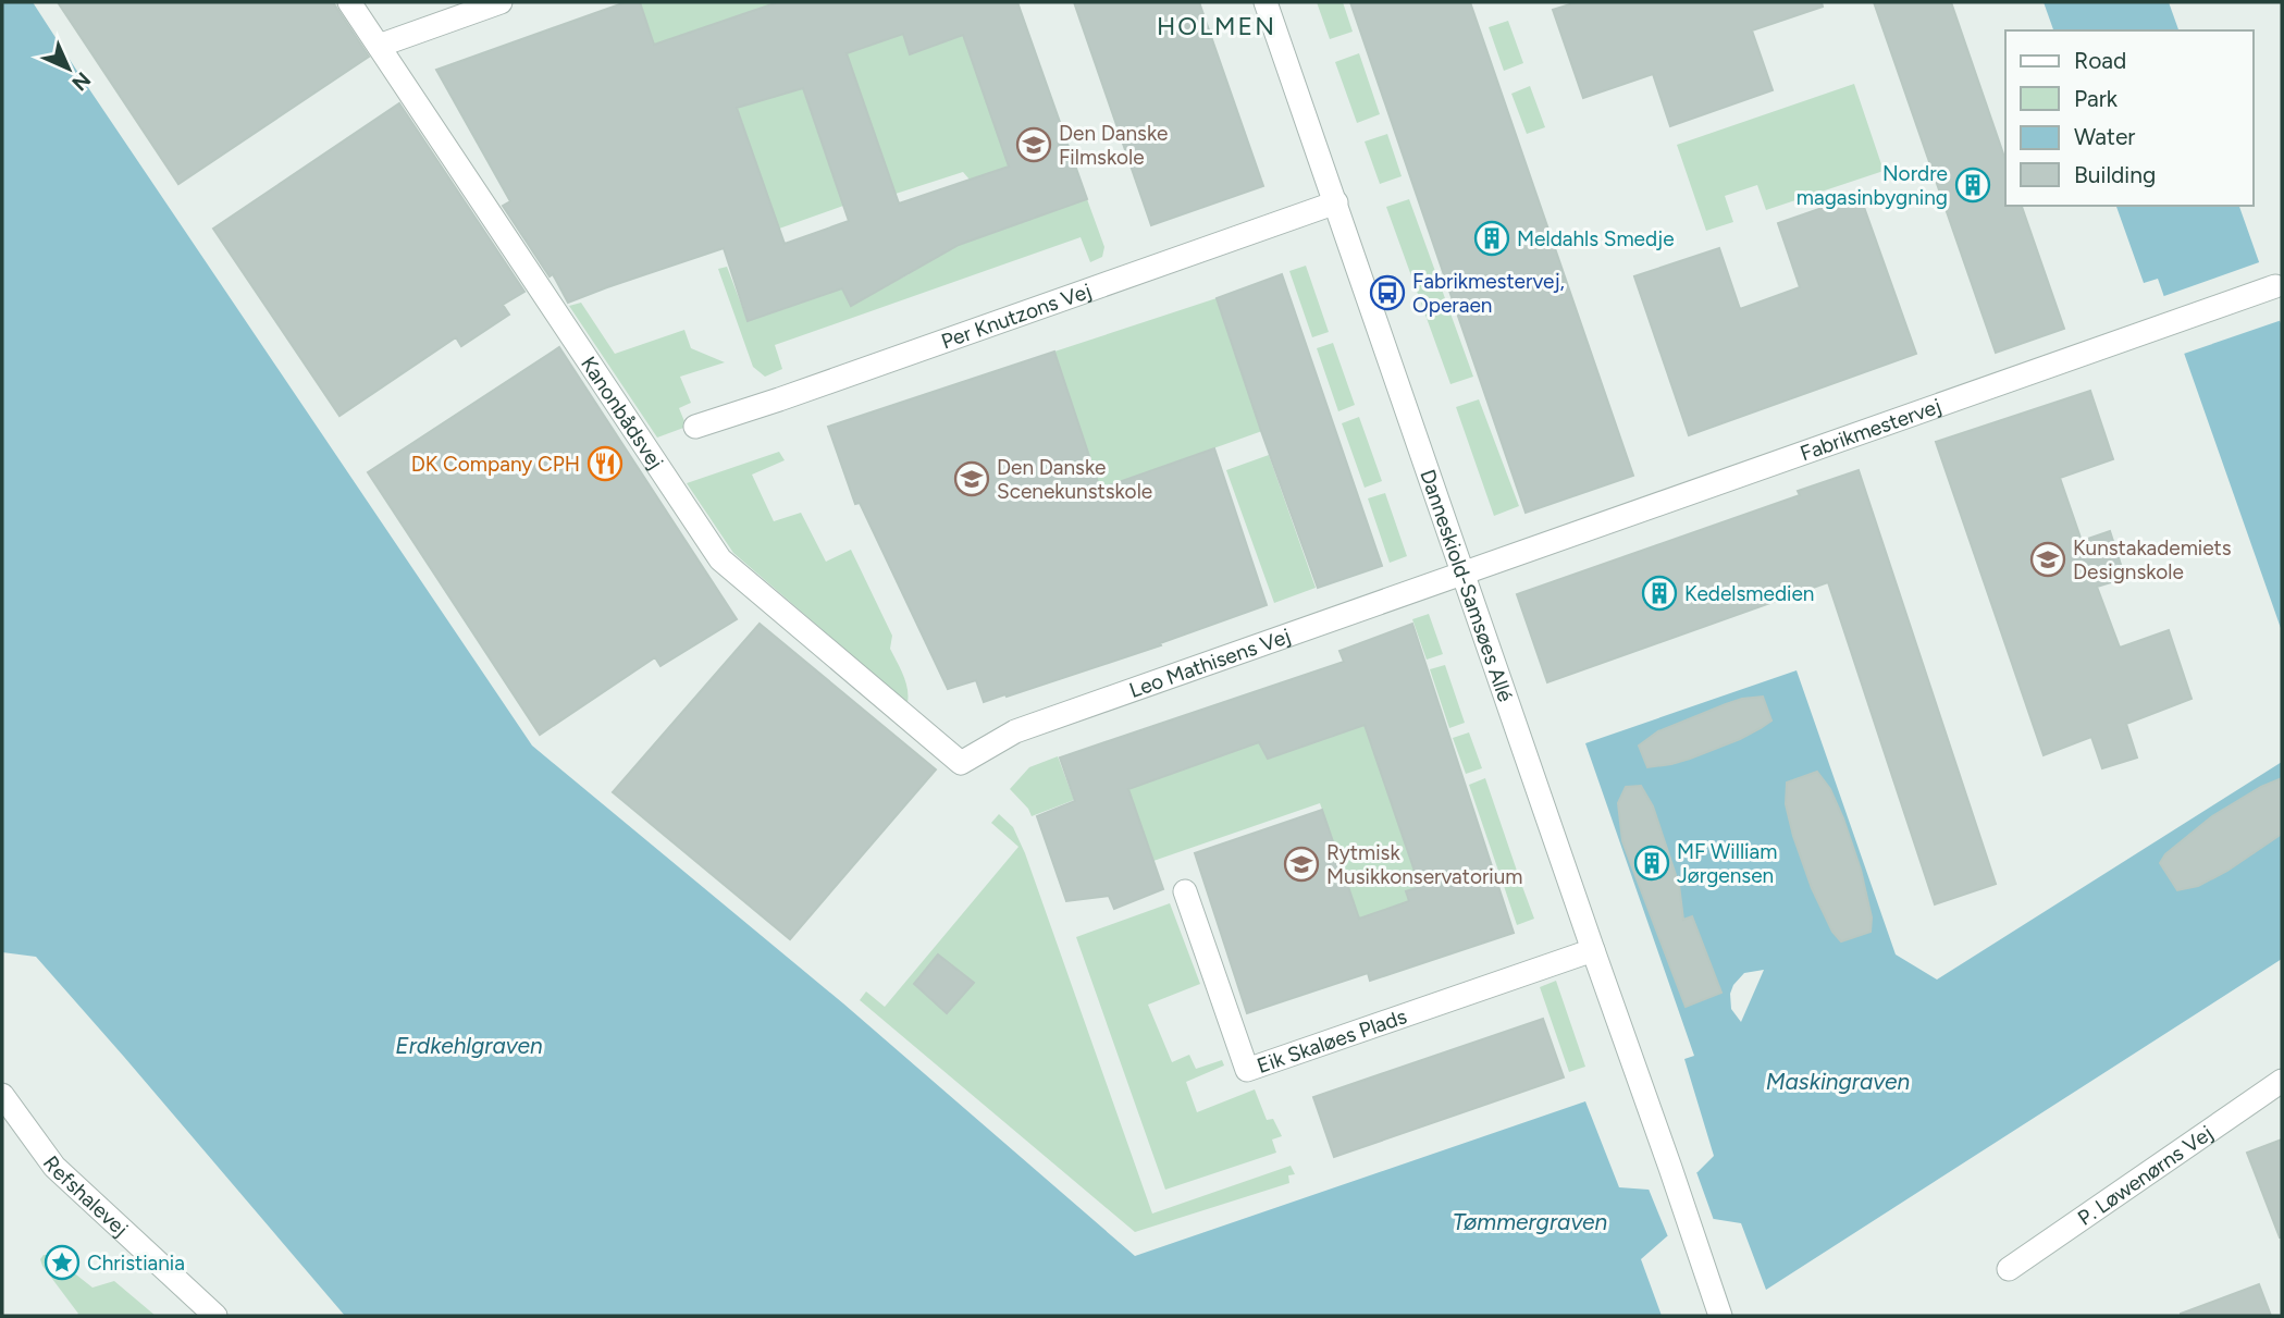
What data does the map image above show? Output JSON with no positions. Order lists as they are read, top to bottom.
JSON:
{
  "streets": {
    "street": [
      "Per Knutzons Vej",
      "Kanonbådsvej",
      "Fabrikmestervej",
      "Danneskiold-Samsøes Allé",
      "Leo Mathisens Vej",
      "Eik Skaløes Plads",
      "P. Løwenørns Vej",
      "Refshalevej"
    ]
  },
  "crossings": [
    ["Per Knutzons Vej", "Danneskiold-Samsøes Allé"],
    ["Kanonbådsvej", "Leo Mathisens Vej"],
    ["Fabrikmestervej", "Danneskiold-Samsøes Allé"],
    ["Fabrikmestervej", "Leo Mathisens Vej"],
    ["Danneskiold-Samsøes Allé", "Leo Mathisens Vej"],
    ["Danneskiold-Samsøes Allé", "Eik Skaløes Plads"]
  ],
  "districts": ["HOLMEN"],
  "water": ["Erdkehlgraven", "Maskingraven", "Tømmergraven"],
  "places": {
    "school or university": [
      "Den Danske Filmskole",
      "Den Danske Scenekunstskole",
      "Kunstakademiets Designskole",
      "Rytmisk Musikkonservatorium"
    ],
    "building": [
      "Nordre magasinbygning",
      "Meldahls Smedje",
      "Kedelsmedien",
      "MF William Jørgensen"
    ],
    "bus stop": ["Fabrikmestervej, Operaen"],
    "restaurant": ["DK Company CPH"],
    "place": ["Christiania"]
  },
  "legend": [
    "Road",
    "Park",
    "Water",
    "Building"
  ],
  "north": "bottom right"
}
